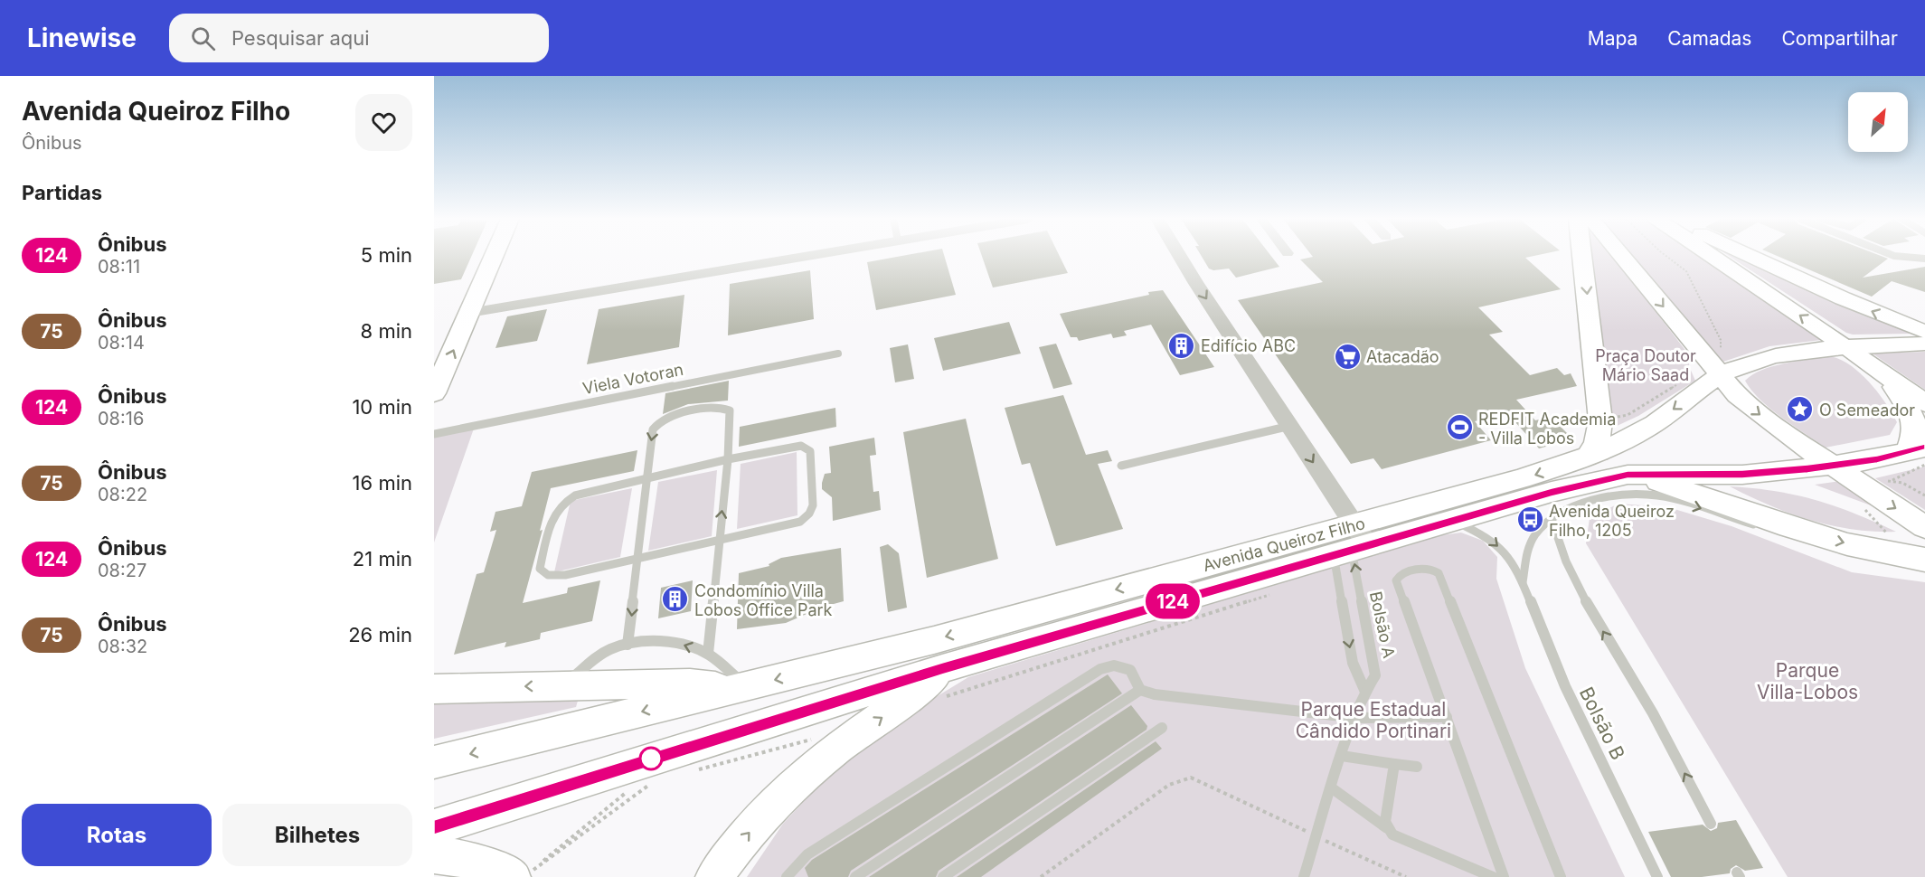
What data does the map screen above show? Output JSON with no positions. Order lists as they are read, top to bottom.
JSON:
{
  "streets": {
    "main road": ["Avenida Queiroz Filho"],
    "lane": ["Viela Votoran", "Bolsão A", "Bolsão B"]
  },
  "crossings": [
    ["Avenida Queiroz Filho", "Bolsão A"],
    ["Avenida Queiroz Filho", "Bolsão B"]
  ],
  "parks": ["Praça Doutor Mário Saad", "Parque Villa-Lobos", "Parque Estadual Cândido Portinari"],
  "places": {
    "building": ["Edifício ABC", "Condomínio Villa Lobos Office Park"],
    "supermarket": ["Atacadão"],
    "place": ["O Semeador"],
    "sports": ["REDFIT Academia - Villa Lobos"],
    "bus stop": ["Avenida Queiroz Filho, 1205"]
  },
  "lines": ["bus line 124"],
  "north": "top right",
  "page": {
    "header": "Linewise",
    "search": "Pesquisar aqui",
    "nav": ["Mapa", "Camadas", "Compartilhar"],
    "heading": [
      ["Avenida Queiroz Filho", "Ônibus"],
      "Partidas"
    ],
    "on_map": "124",
    "list": [
      {
        "mark": "124",
        "name": "Ônibus",
        "note": "08:11",
        "value": "5 min"
      },
      {
        "mark": "75",
        "name": "Ônibus",
        "note": "08:14",
        "value": "8 min"
      },
      {
        "mark": "124",
        "name": "Ônibus",
        "note": "08:16",
        "value": "10 min"
      },
      {
        "mark": "75",
        "name": "Ônibus",
        "note": "08:22",
        "value": "16 min"
      },
      {
        "mark": "124",
        "name": "Ônibus",
        "note": "08:27",
        "value": "21 min"
      },
      {
        "mark": "75",
        "name": "Ônibus",
        "note": "08:32",
        "value": "26 min"
      }
    ],
    "buttons": ["Rotas", "Bilhetes"]
  }
}
